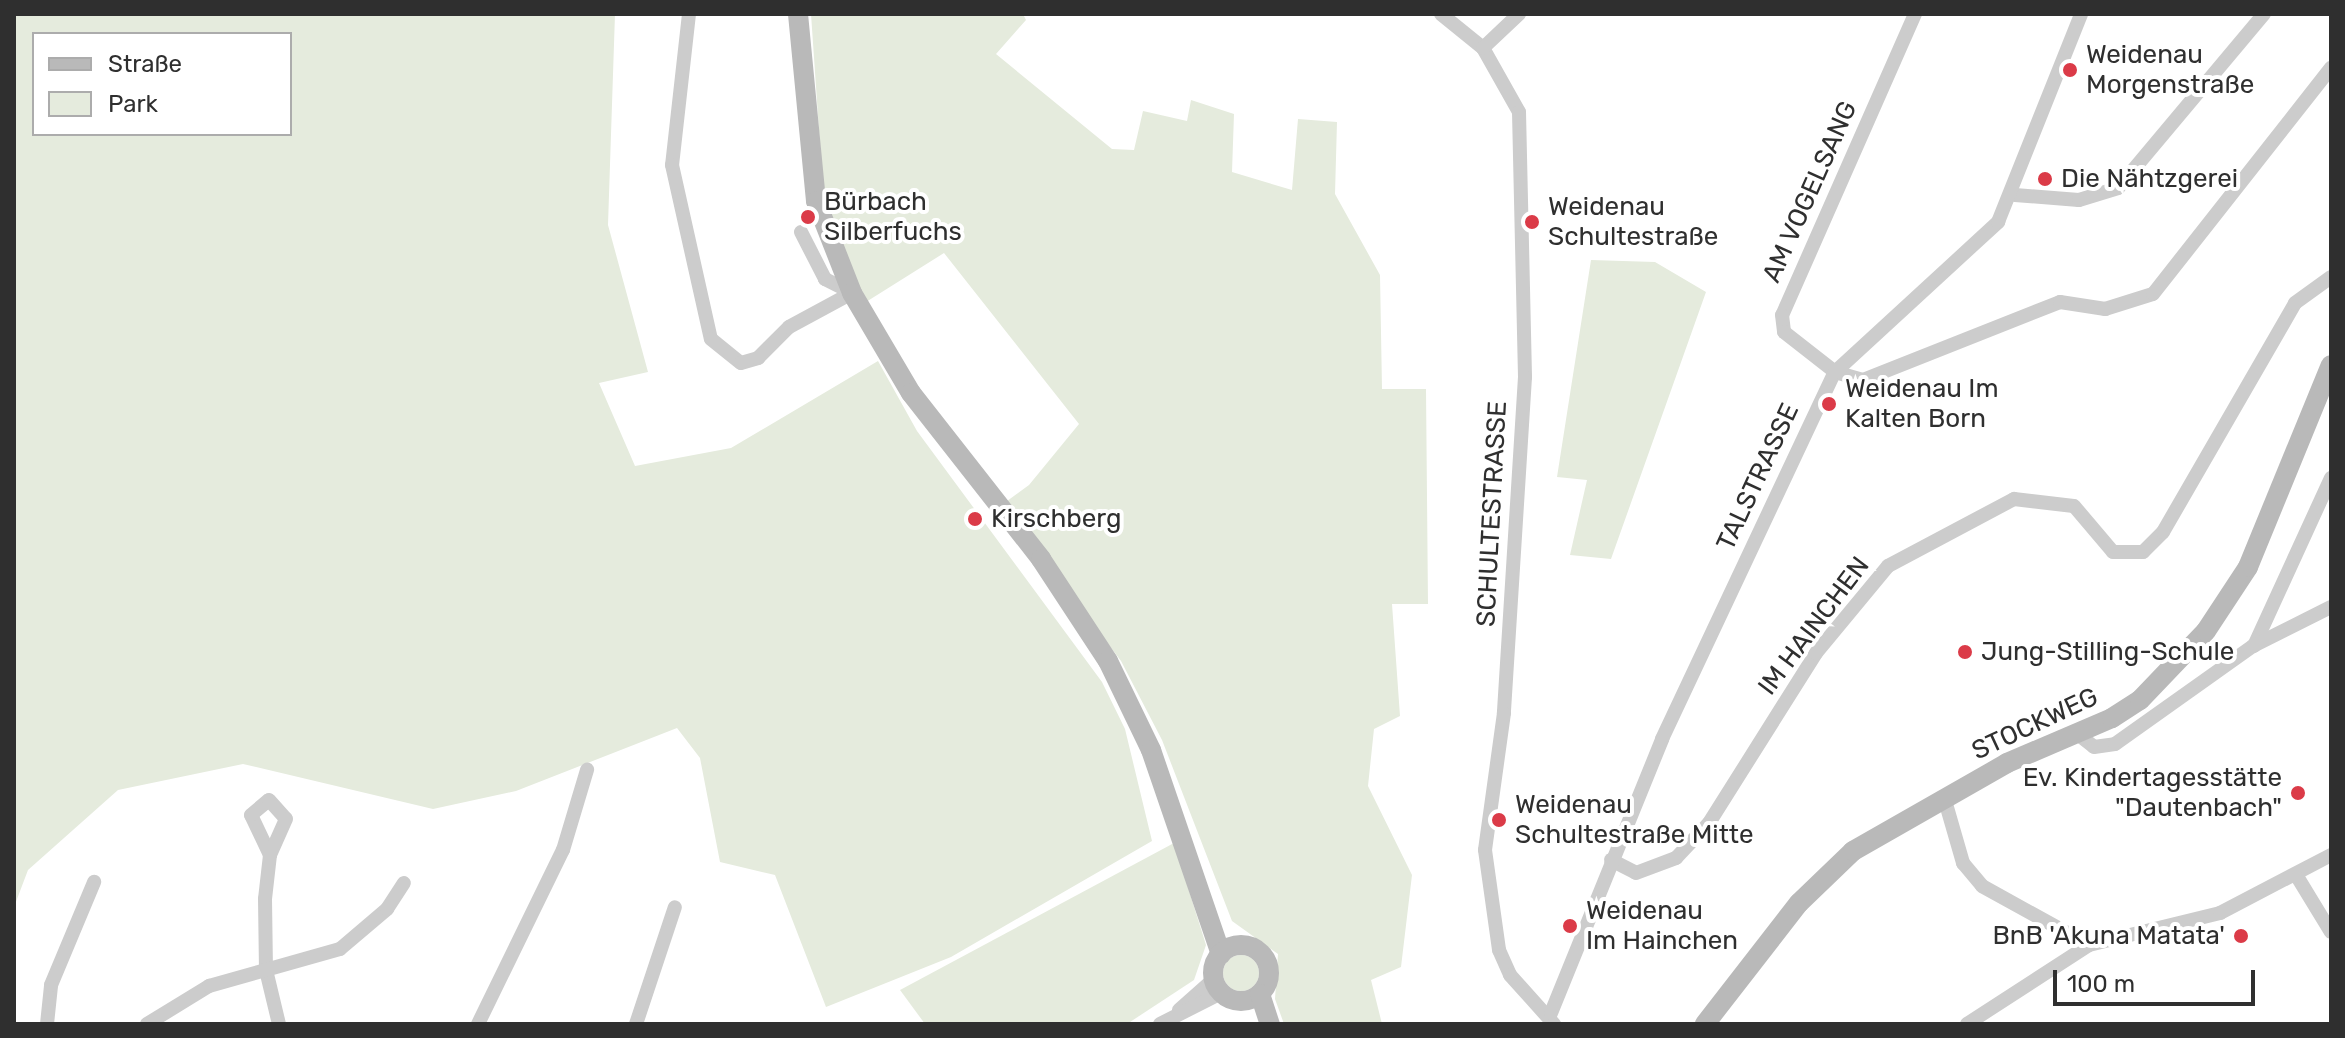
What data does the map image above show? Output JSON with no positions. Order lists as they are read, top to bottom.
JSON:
{
  "streets": {
    "street": [
      "AM VOGELSANG",
      "TALSTRASSE",
      "SCHULTESTRASSE",
      "IM HAINCHEN",
      "STOCKWEG"
    ]
  },
  "crossings": [
    ["AM VOGELSANG", "TALSTRASSE"],
    ["TALSTRASSE", "SCHULTESTRASSE"],
    ["TALSTRASSE", "IM HAINCHEN"]
  ],
  "places": [
    "Weidenau Morgenstraße",
    "Die Nähtzgerei",
    "Bürbach Silberfuchs",
    "Weidenau Schultestraße",
    "Weidenau Im Kalten Born",
    "Kirschberg",
    "Jung-Stilling-Schule",
    "Ev. Kindertagesstätte \"Dautenbach\"",
    "Weidenau Schultestraße Mitte",
    "Weidenau Im Hainchen",
    "BnB 'Akuna Matata'"
  ],
  "legend": ["Straße", "Park"],
  "scale_bar": "100 m"
}
